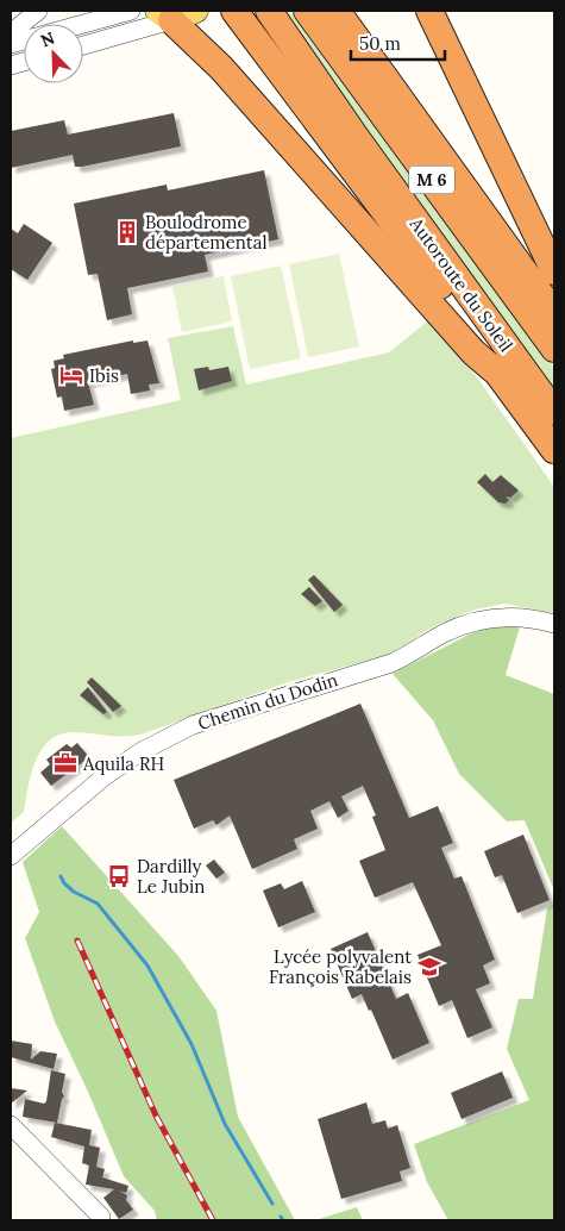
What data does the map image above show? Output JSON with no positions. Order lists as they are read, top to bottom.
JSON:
{
  "streets": {
    "highway": ["M 6", "Autoroute du Soleil"],
    "street": ["Chemin du Dodin"]
  },
  "places": {
    "building": ["Boulodrome départemental"],
    "hotel": ["Ibis"],
    "office": ["Aquila RH"],
    "bus stop": ["Dardilly Le Jubin"],
    "school or university": ["Lycée polyvalent François Rabelais"]
  },
  "scale_bar": "50 m",
  "north": "top left"
}
